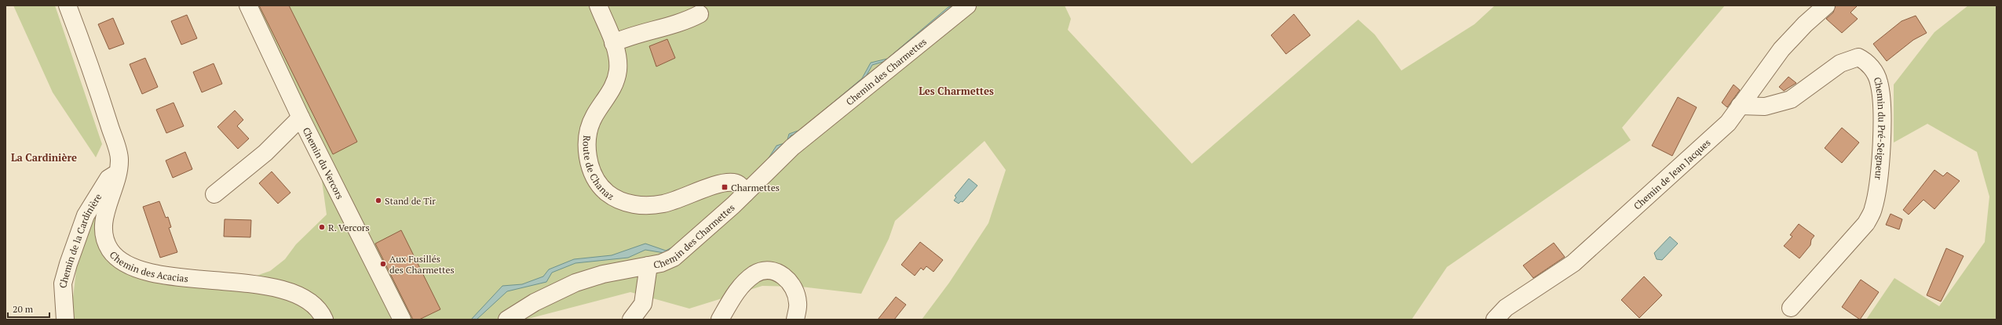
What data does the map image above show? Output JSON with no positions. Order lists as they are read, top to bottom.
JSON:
{
  "streets": {
    "street": [
      "Chemin des Charmettes",
      "Chemin du Pré-Seigneur",
      "Chemin du Vercors",
      "Route de Chanaz",
      "Chemin de Jean Jacques",
      "Chemin de la Cardinière",
      "Chemin des Acacias"
    ]
  },
  "crossings": [
    ["Chemin des Charmettes", "Route de Chanaz"],
    ["Chemin du Pré-Seigneur", "Chemin de Jean Jacques"],
    ["Chemin de la Cardinière", "Chemin des Acacias"]
  ],
  "districts": ["Les Charmettes", "La Cardinière"],
  "places": {
    "transit": ["Charmettes"],
    "other": ["Stand de Tir", "R. Vercors", "Aux Fusillés des Charmettes"]
  },
  "scale_bar": "20 m"
}
